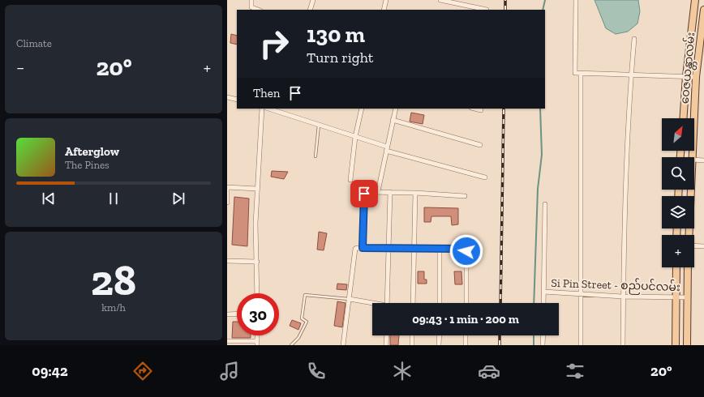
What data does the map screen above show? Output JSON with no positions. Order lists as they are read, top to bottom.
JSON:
{
  "streets": {
    "main road": ["ဝေဇယန္တာလမ်း"],
    "street": ["Si Pin Street - စည်ပင်လမ်း"]
  },
  "north": "top right",
  "page": {
    "tile": [
      "Climate",
      ["28", "km/h"]
    ],
    "turn": ["130 m", "Turn right"],
    "heat": ["−", "20°", "+"],
    "then": "Then",
    "map_buttons": "+",
    "song": ["Afterglow", "The Pines"],
    "limit": "30",
    "trip": "09:43 · 1 min · 200 m",
    "tabs": ["09:42", "20°"]
  }
}
